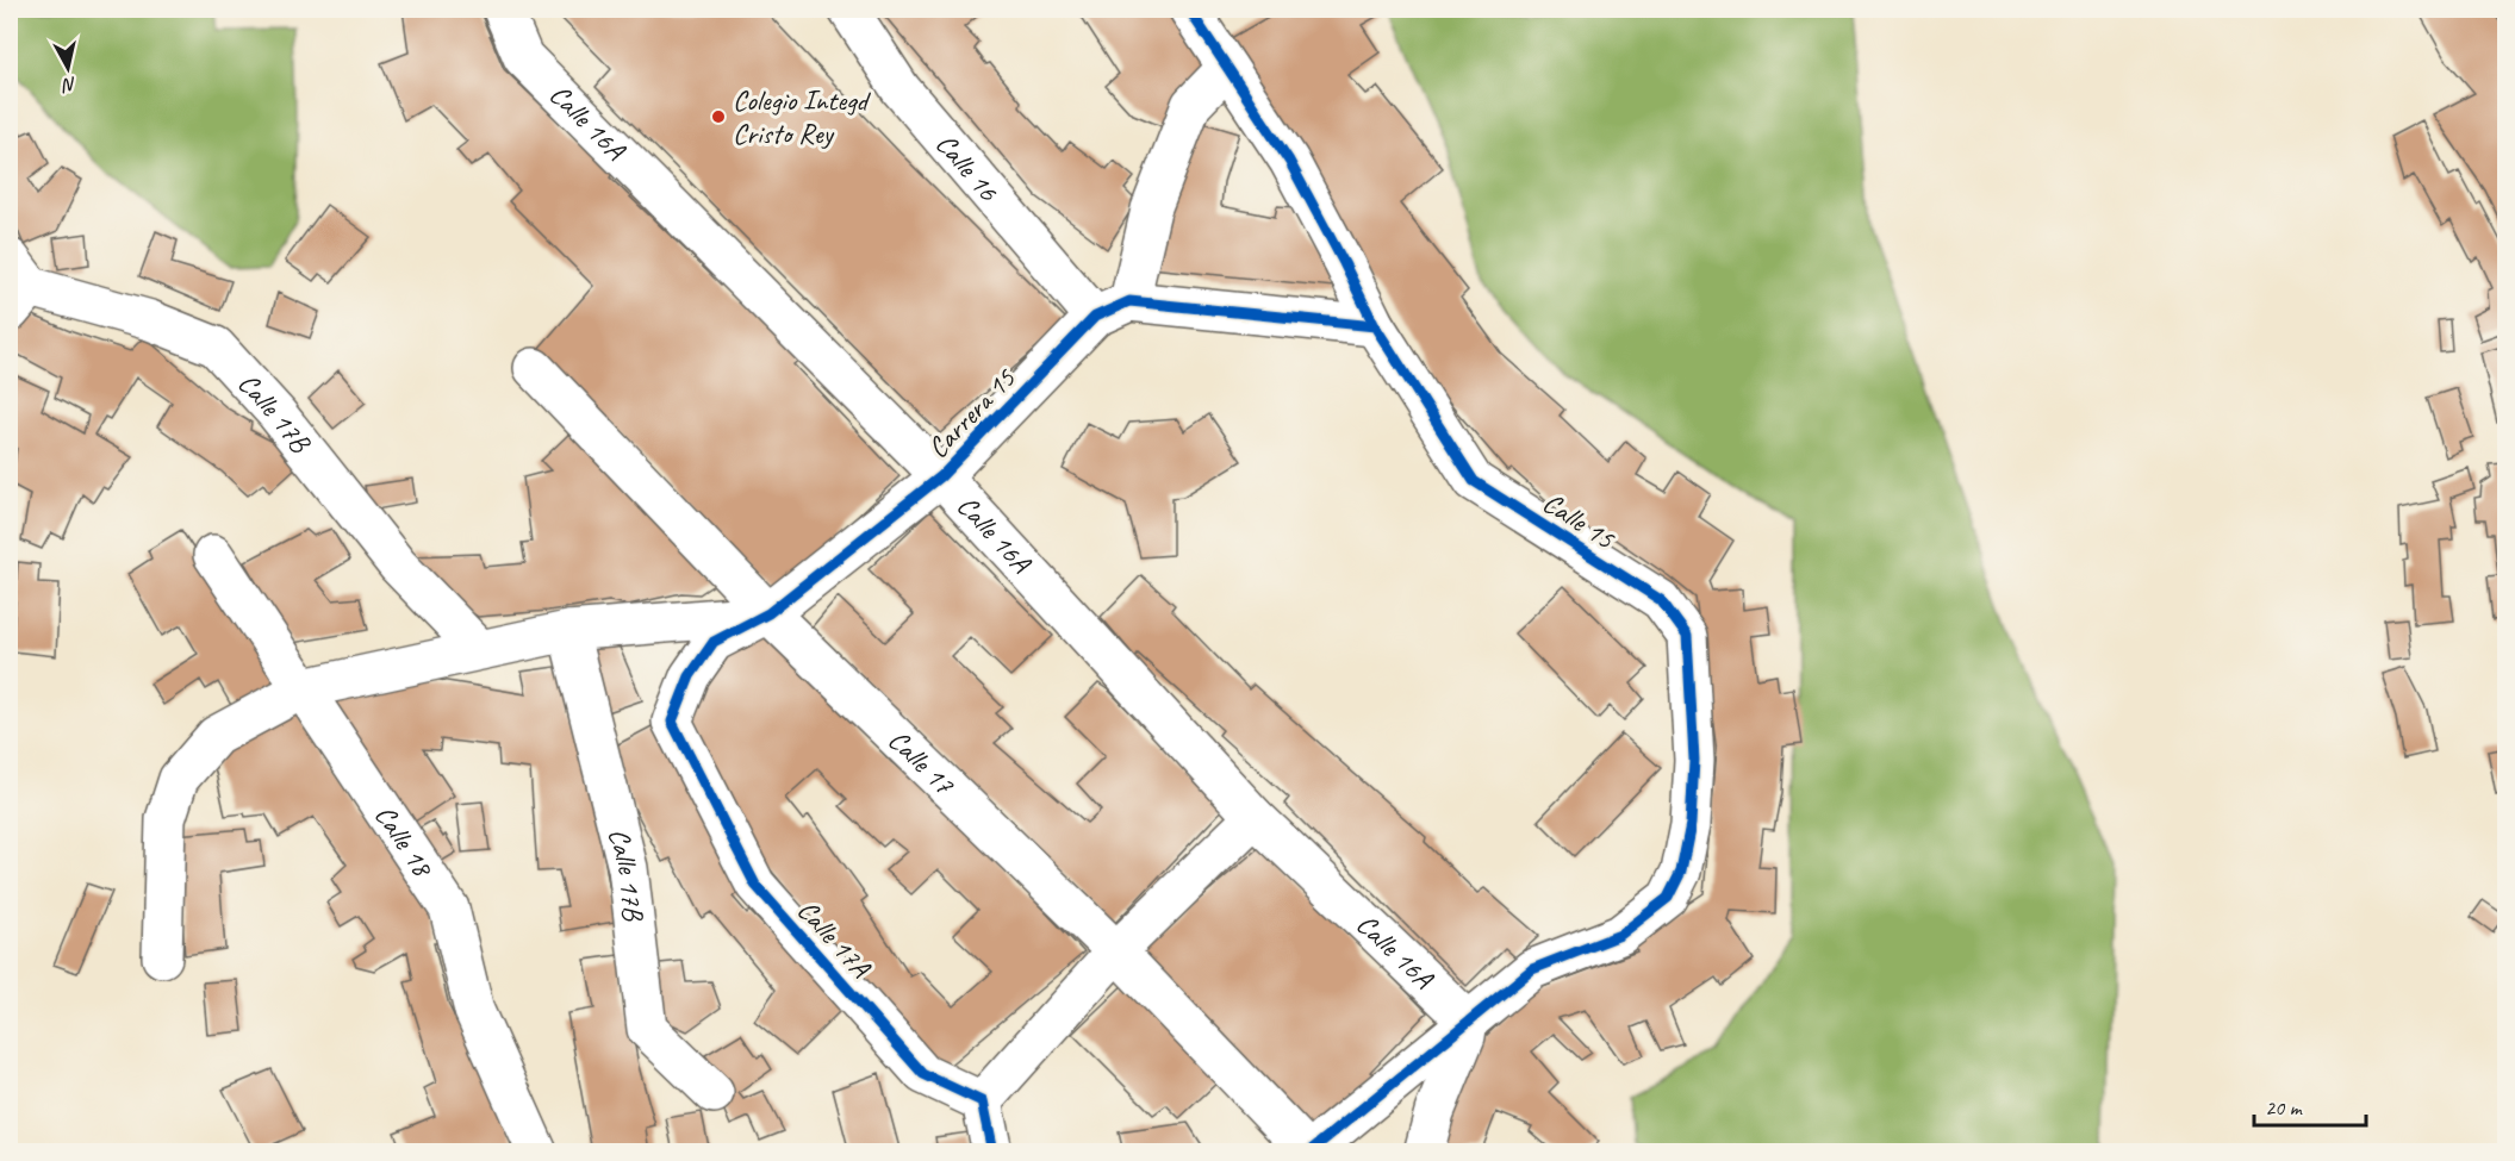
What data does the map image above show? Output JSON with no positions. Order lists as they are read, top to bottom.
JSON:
{
  "streets": {
    "street": [
      "Calle 16A",
      "Calle 16",
      "Calle 17B",
      "Carrera 15",
      "Calle 15",
      "Calle 17",
      "Calle 18",
      "Calle 17A"
    ]
  },
  "crossings": [
    ["Calle 16A", "Carrera 15"],
    ["Calle 16A", "Calle 15"],
    ["Calle 16", "Carrera 15"],
    ["Carrera 15", "Calle 17"],
    ["Carrera 15", "Calle 17A"],
    ["Calle 15", "Calle 17"]
  ],
  "places": ["Colegio Integd Cristo Rey"],
  "scale_bar": "20 m",
  "north": "bottom"
}
